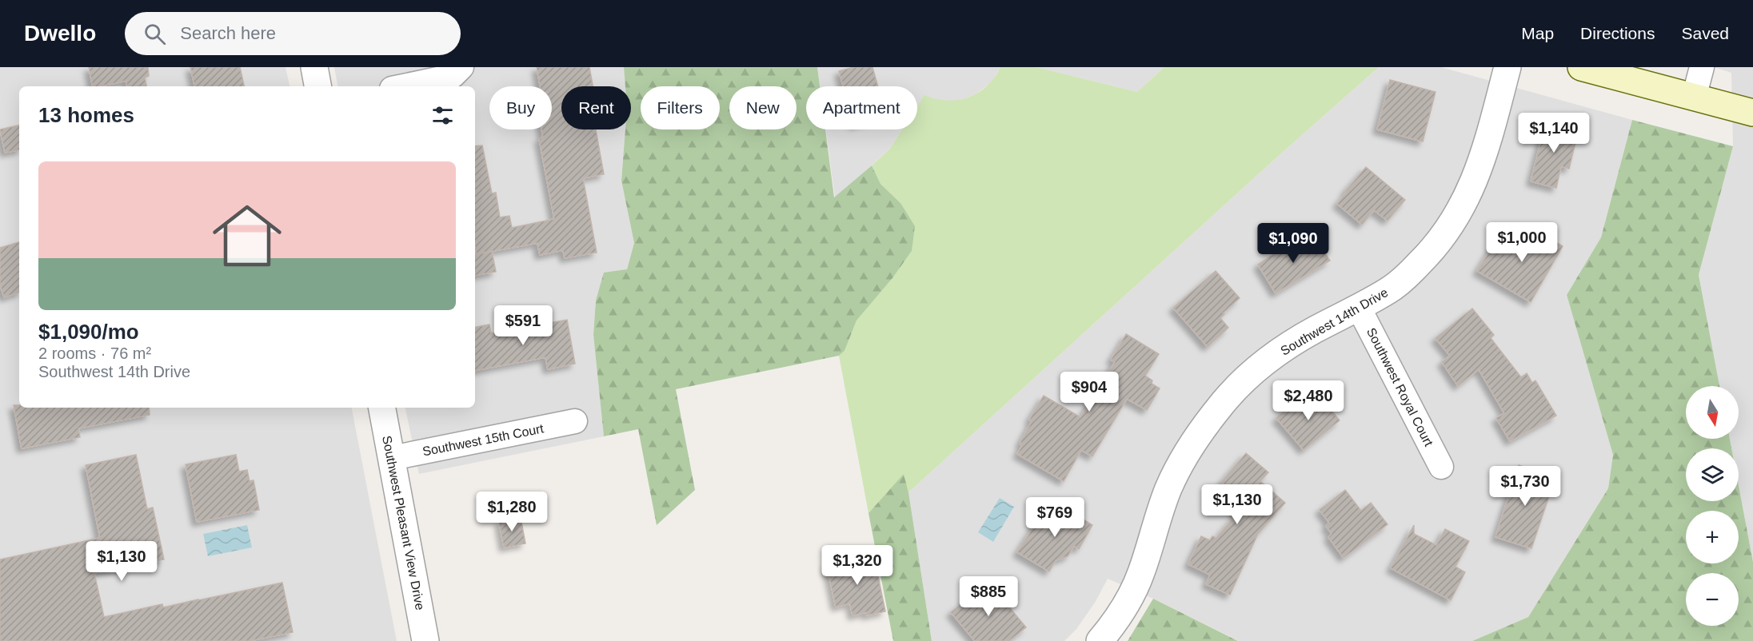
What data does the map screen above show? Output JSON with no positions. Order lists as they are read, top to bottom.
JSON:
{
  "streets": {
    "street": [
      "Southwest 14th Drive",
      "Southwest Royal Court",
      "Southwest 15th Court",
      "Southwest Pleasant View Drive"
    ]
  },
  "crossings": [
    ["Southwest 14th Drive", "Southwest Royal Court"],
    ["Southwest 15th Court", "Southwest Pleasant View Drive"]
  ],
  "north": "bottom",
  "page": {
    "header": "Dwello",
    "search": "Search here",
    "nav": ["Map", "Directions", "Saved"],
    "chip": [
      "Buy",
      "Rent",
      "Filters",
      "New",
      "Apartment"
    ],
    "heading": "13 homes",
    "price": [
      "$1,140",
      "$1,000",
      "$1,090",
      "$591",
      "$904",
      "$2,480",
      "$1,730",
      "$1,130",
      "$1,280",
      "$769",
      "$1,130",
      "$1,320",
      "$885"
    ],
    "list": [
      {
        "name": "$1,090/mo",
        "note": "2 rooms · 76 m² · Southwest 14th Drive"
      }
    ],
    "map_buttons": ["+", "−"]
  }
}
